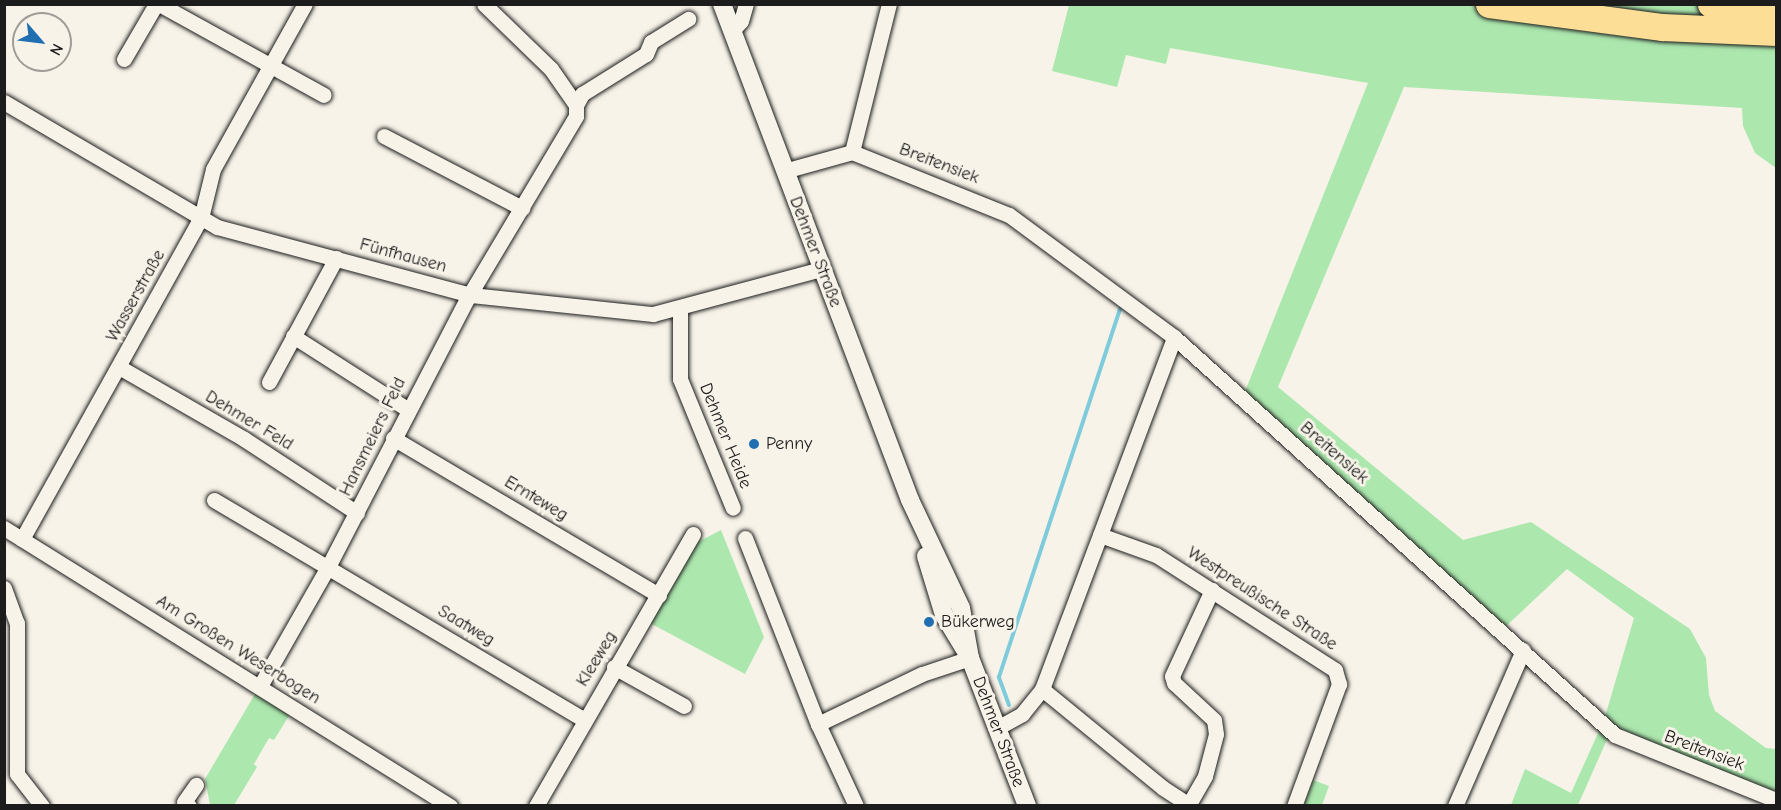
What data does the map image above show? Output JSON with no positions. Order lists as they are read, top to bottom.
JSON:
{
  "streets": {
    "street": [
      "Breitensiek",
      "Dehmer Straße",
      "Fünfhausen",
      "Wasserstraße",
      "Dehmer Feld",
      "Dehmer Heide",
      "Hansmeiers Feld",
      "Ernteweg",
      "Westpreußische Straße",
      "Saatweg",
      "Am Großen Weserbogen",
      "Kleeweg"
    ]
  },
  "crossings": [
    ["Dehmer Straße", "Fünfhausen"],
    ["Fünfhausen", "Wasserstraße"],
    ["Fünfhausen", "Dehmer Heide"],
    ["Fünfhausen", "Hansmeiers Feld"],
    ["Wasserstraße", "Dehmer Feld"],
    ["Wasserstraße", "Am Großen Weserbogen"],
    ["Dehmer Feld", "Hansmeiers Feld"],
    ["Hansmeiers Feld", "Ernteweg"],
    ["Hansmeiers Feld", "Saatweg"],
    ["Hansmeiers Feld", "Am Großen Weserbogen"],
    ["Ernteweg", "Kleeweg"],
    ["Saatweg", "Kleeweg"]
  ],
  "places": ["Penny", "Bükerweg"],
  "north": "bottom right"
}
